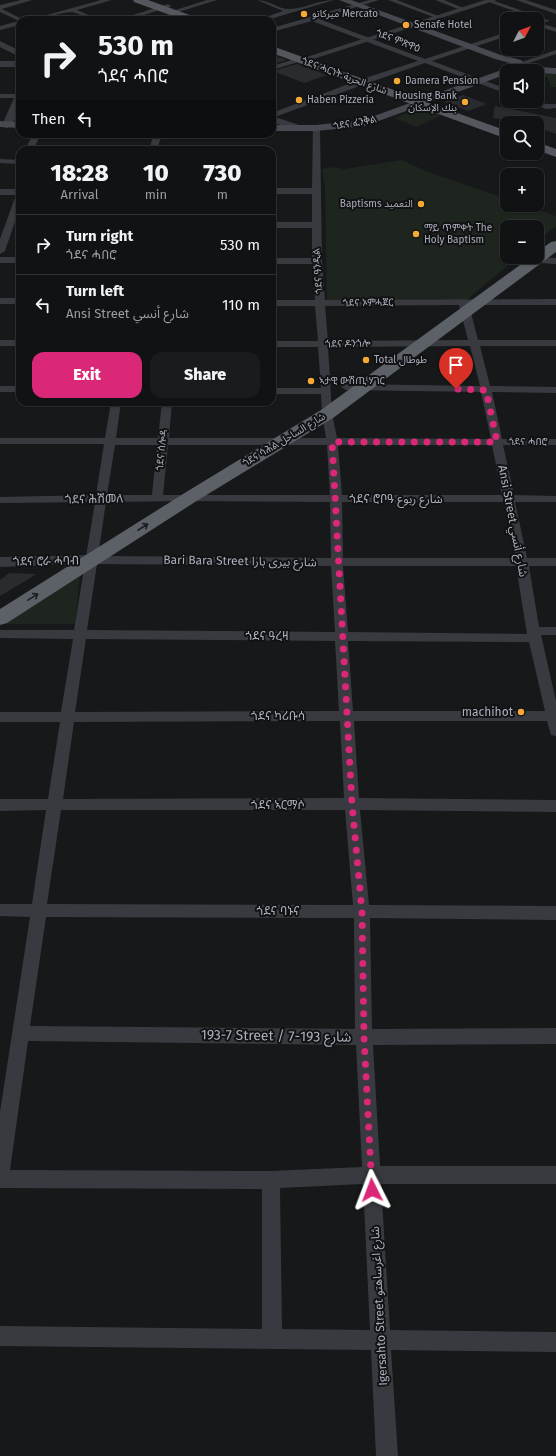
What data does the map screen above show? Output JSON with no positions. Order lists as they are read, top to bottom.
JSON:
{
  "streets": {
    "highway": ["ጎደና ሳሕል شارع الساحل"],
    "main road": ["ጎደና ሓርነት شارع الحرية", "ጎደና ፈንቅል"],
    "street": [
      "ጎደና ምጽዋዕ",
      "ጎደና ዓንዲል",
      "ጎደና ኦምሓጀር",
      "ጎደና ዶንጎሎ",
      "ጎደና ሓበሮ",
      "ጎደና ሰሎዳ",
      "ጎደና ሕሽመለ",
      "ጎደና ሮቦዓ شارع ربوع",
      "Ansi Street شارع أنسي",
      "ጎደና ሮራ ሓባብ",
      "Bari Bara Street شارع بيرى بارا",
      "ጎደና ዓረዛ",
      "ጎደና ካሪቡሳ",
      "ጎደና ኣርማሶ",
      "ጎደና ባኑና",
      "193-7 Street / شارع 193-7",
      "Igersahto Street شارع اغرساهتو"
    ]
  },
  "crossings": [
    ["ጎደና ምጽዋዕ", "ጎደና ፈንቅል"],
    ["ጎደና ሓርነት شارع الحرية", "ጎደና ፈንቅል"],
    ["ጎደና ፈንቅል", "ጎደና ዓንዲል"],
    ["ጎደና ዓንዲል", "ጎደና ኦምሓጀር"],
    ["ጎደና ዓንዲል", "ጎደና ዶንጎሎ"],
    ["ጎደና ዓንዲል", "ጎደና ሳሕል شارع الساحل"],
    ["ጎደና ዓንዲል", "Igersahto Street شارع اغرساهتو"],
    ["ጎደና ኦምሓጀር", "ጎደና ሳሕል شارع الساحل"],
    ["ጎደና ኦምሓጀር", "Ansi Street شارع أنسي"],
    ["ጎደና ዶንጎሎ", "ጎደና ሳሕል شارع الساحل"],
    ["ጎደና ዶንጎሎ", "Ansi Street شارع أنسي"],
    ["ጎደና ሳሕል شارع الساحل", "ጎደና ሓበሮ"],
    ["ጎደና ሳሕል شارع الساحل", "ጎደና ሰሎዳ"],
    ["ጎደና ሳሕል شارع الساحل", "ጎደና ሕሽመለ"],
    ["ጎደና ሳሕል شارع الساحل", "ጎደና ሮቦዓ شارع ربوع"],
    ["ጎደና ሳሕል شارع الساحل", "Ansi Street شارع أنسي"],
    ["ጎደና ሳሕል شارع الساحل", "ጎደና ሮራ ሓባብ"],
    ["ጎደና ሳሕል شارع الساحل", "Bari Bara Street شارع بيرى بارا"],
    ["ጎደና ሳሕል شارع الساحل", "Igersahto Street شارع اغرساهتو"],
    ["ጎደና ሓበሮ", "ጎደና ሰሎዳ"],
    ["ጎደና ሓበሮ", "Ansi Street شارع أنسي"],
    ["ጎደና ሓበሮ", "Igersahto Street شارع اغرساهتو"],
    ["ጎደና ሰሎዳ", "ጎደና ሕሽመለ"],
    ["ጎደና ሕሽመለ", "ጎደና ሮቦዓ شارع ربوع"],
    ["ጎደና ሮቦዓ شارع ربوع", "Ansi Street شارع أنسي"],
    ["ጎደና ሮቦዓ شارع ربوع", "Igersahto Street شارع اغرساهتو"],
    ["Ansi Street شارع أنسي", "Bari Bara Street شارع بيرى بارا"],
    ["Ansi Street شارع أنسي", "ጎደና ዓረዛ"],
    ["Ansi Street شارع أنسي", "ጎደና ካሪቡሳ"],
    ["Bari Bara Street شارع بيرى بارا", "Igersahto Street شارع اغرساهتو"],
    ["ጎደና ዓረዛ", "Igersahto Street شارع اغرساهتو"],
    ["ጎደና ካሪቡሳ", "Igersahto Street شارع اغرساهتو"],
    ["ጎደና ኣርማሶ", "Igersahto Street شارع اغرساهتو"],
    ["ጎደና ባኑና", "Igersahto Street شارع اغرساهتو"],
    ["193-7 Street / شارع 193-7", "Igersahto Street شارع اغرساهتو"]
  ],
  "places": [
    "ميركاتو Mercato",
    "Senafe Hotel",
    "Damera Pension",
    "Haben Pizzeria",
    "Housing Bank بنك الإسكان",
    "Baptisms التعميد",
    "ማይ ጥምቀት The Holy Baptism",
    "Total طوطال",
    "ኣታዊ ውሽጢ ሃገር",
    "machihot"
  ],
  "north": "top right",
  "page": {
    "map_buttons": ["+", "−"],
    "turn": ["530 m", "ጎደና ሓበሮ"],
    "then": "Then",
    "eta": [
      "18:28",
      "Arrival",
      "10",
      "min",
      "730",
      "m"
    ],
    "list": [
      {
        "name": "Turn right",
        "note": "ጎደና ሓበሮ",
        "value": "530 m"
      },
      {
        "name": "Turn left",
        "note": "Ansi Street شارع أنسي",
        "value": "110 m"
      }
    ],
    "buttons": ["Exit", "Share"]
  }
}
